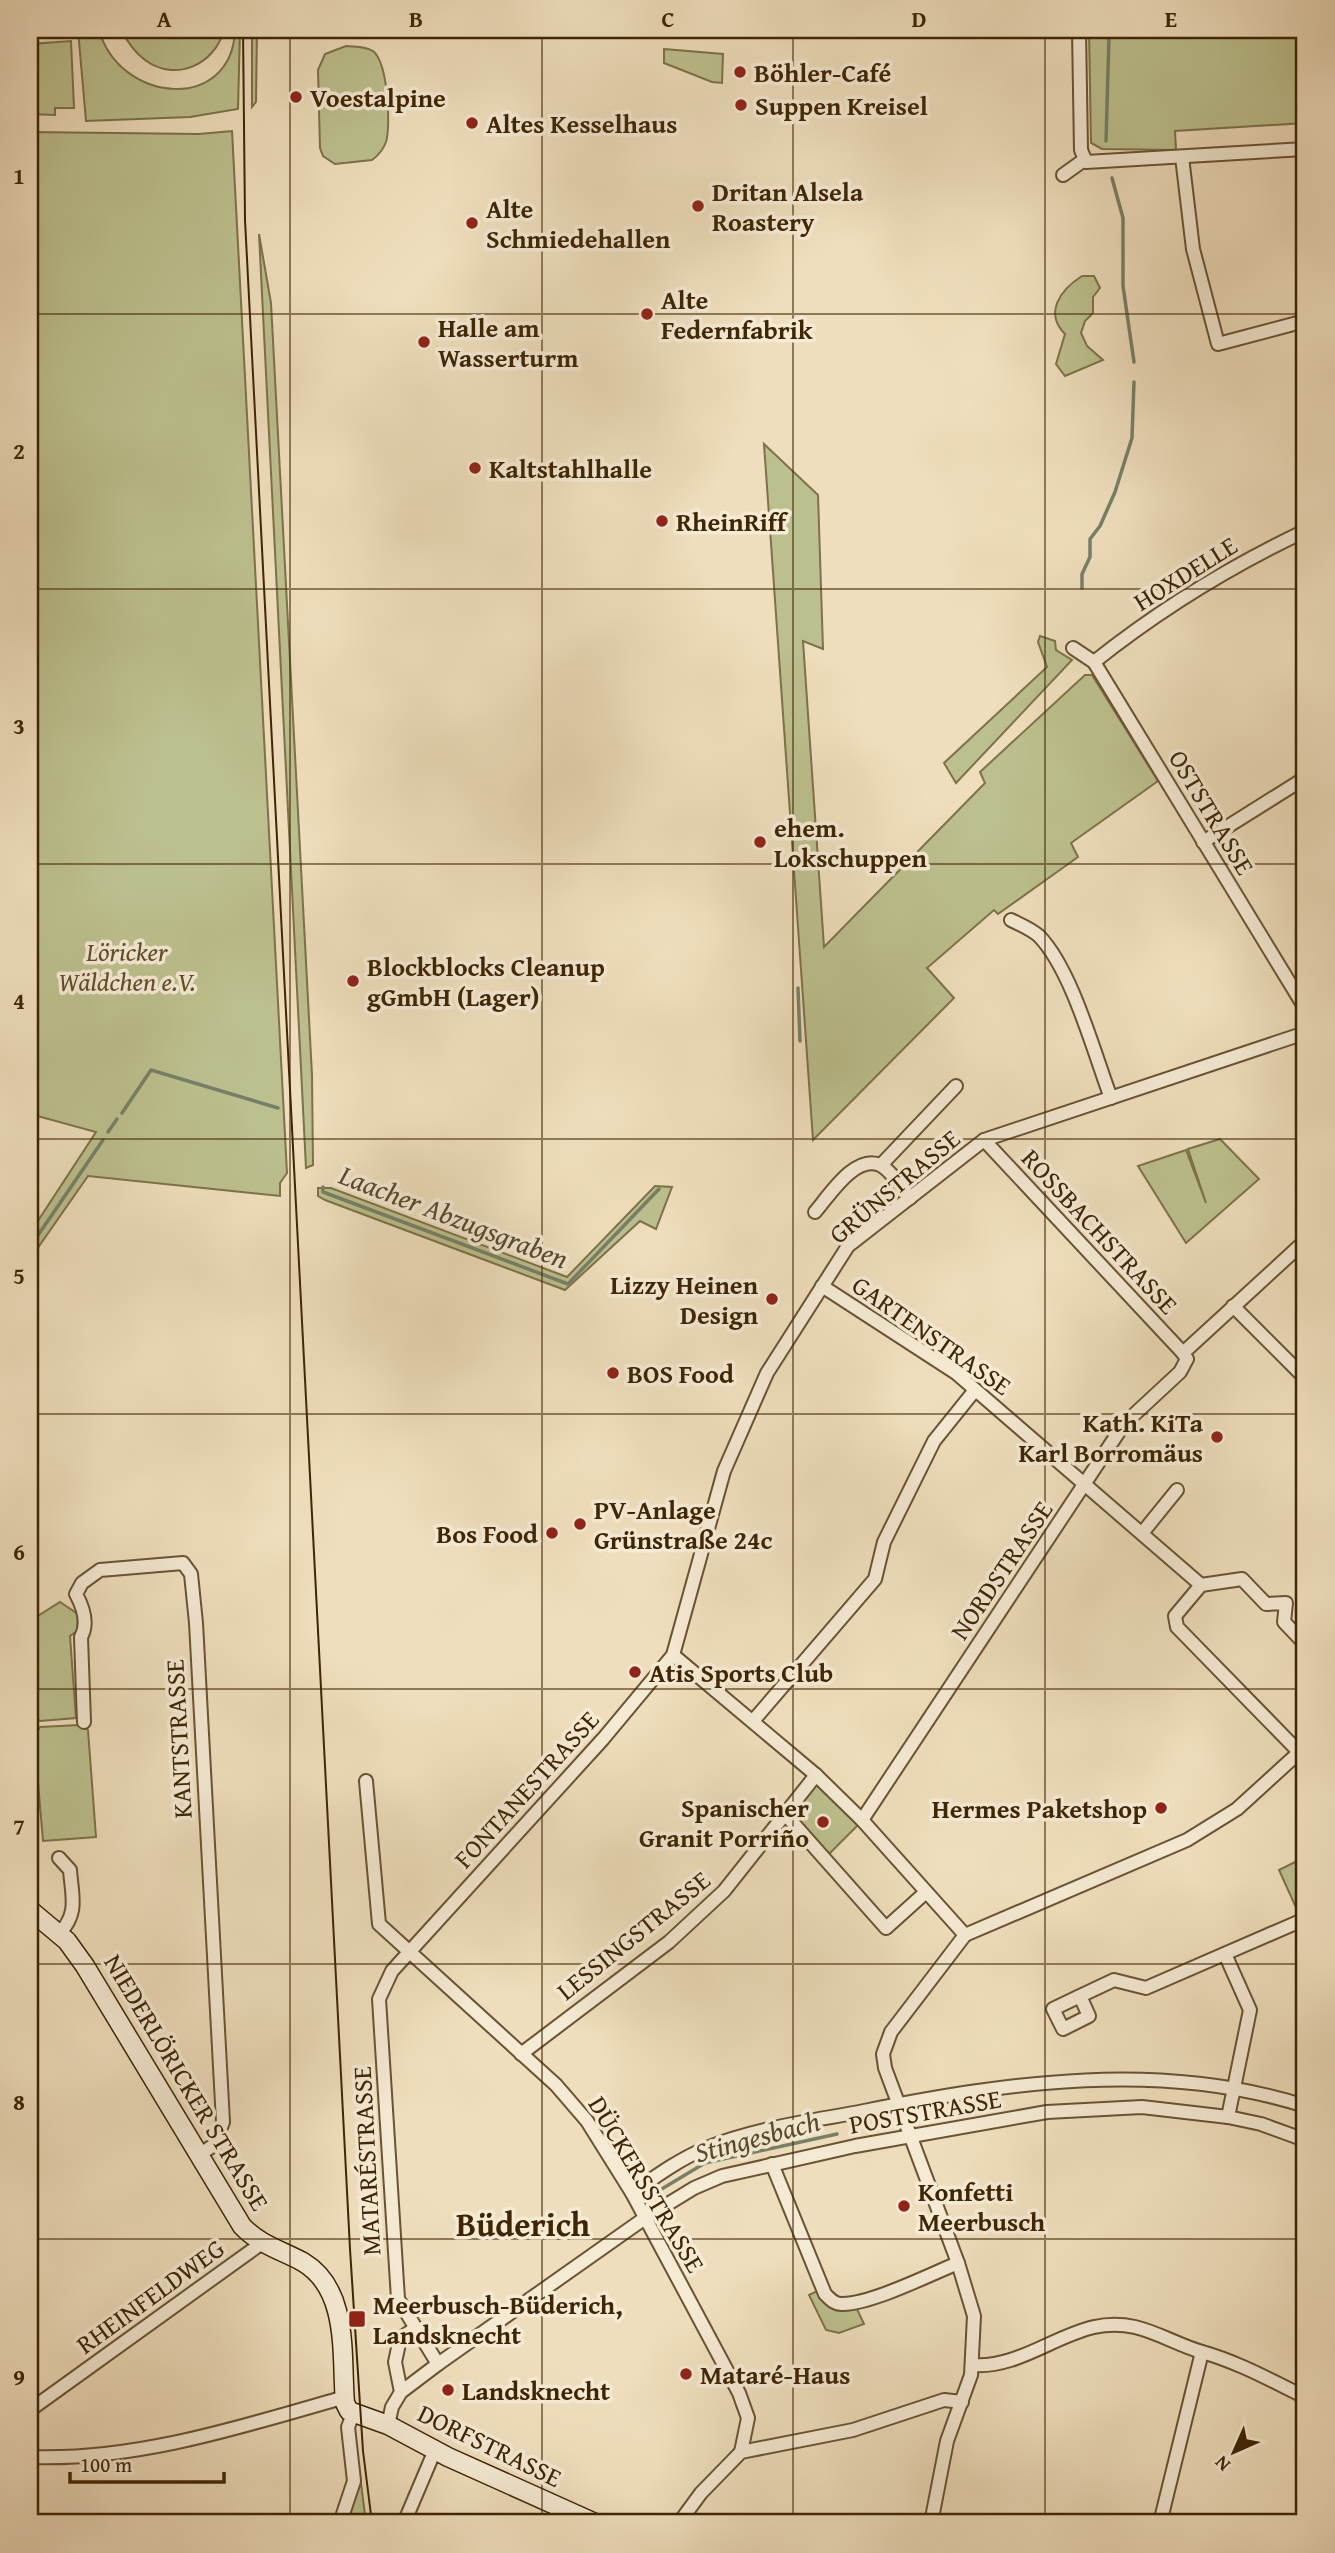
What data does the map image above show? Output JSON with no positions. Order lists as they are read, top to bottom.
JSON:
{
  "streets": {
    "main road": ["NIEDERLÖRICKER STRASSE", "DORFSTRASSE"],
    "street": [
      "HOXDELLE",
      "OSTSTRASSE",
      "GRÜNSTRASSE",
      "ROSSBACHSTRASSE",
      "GARTENSTRASSE",
      "NORDSTRASSE",
      "KANTSTRASSE",
      "FONTANESTRASSE",
      "LESSINGSTRASSE",
      "POSTSTRASSE",
      "MATARÉSTRASSE",
      "DÜCKERSSTRASSE",
      "RHEINFELDWEG"
    ]
  },
  "crossings": [
    ["HOXDELLE", "OSTSTRASSE"],
    ["GRÜNSTRASSE", "ROSSBACHSTRASSE"],
    ["GRÜNSTRASSE", "GARTENSTRASSE"],
    ["GRÜNSTRASSE", "FONTANESTRASSE"],
    ["ROSSBACHSTRASSE", "NORDSTRASSE"],
    ["GARTENSTRASSE", "NORDSTRASSE"],
    ["KANTSTRASSE", "NIEDERLÖRICKER STRASSE"],
    ["FONTANESTRASSE", "MATARÉSTRASSE"],
    ["FONTANESTRASSE", "DÜCKERSSTRASSE"],
    ["LESSINGSTRASSE", "DÜCKERSSTRASSE"],
    ["NIEDERLÖRICKER STRASSE", "RHEINFELDWEG"],
    ["NIEDERLÖRICKER STRASSE", "DORFSTRASSE"],
    ["POSTSTRASSE", "MATARÉSTRASSE"],
    ["POSTSTRASSE", "DÜCKERSSTRASSE"],
    ["MATARÉSTRASSE", "DÜCKERSSTRASSE"]
  ],
  "districts": ["Büderich"],
  "water": ["Laacher Abzugsgraben", "Stingesbach"],
  "parks": ["Löricker Wäldchen e.V."],
  "places": {
    "other": [
      "Böhler-Café",
      "Voestalpine",
      "Suppen Kreisel",
      "Altes Kesselhaus",
      "Dritan Alsela Roastery",
      "Alte Schmiedehallen",
      "Alte Federnfabrik",
      "Halle am Wasserturm",
      "Kaltstahlhalle",
      "RheinRiff",
      "ehem. Lokschuppen",
      "Blockblocks Cleanup gGmbH (Lager)",
      "Lizzy Heinen Design",
      "BOS Food",
      "Kath. KiTa Karl Borromäus",
      "PV-Anlage Grünstraße 24c",
      "Bos Food",
      "Atis Sports Club",
      "Hermes Paketshop",
      "Spanischer Granit Porriño",
      "Konfetti Meerbusch",
      "Mataré-Haus",
      "Landsknecht"
    ],
    "transit": ["Meerbusch-Büderich, Landsknecht"]
  },
  "scale_bar": "100 m",
  "north": "bottom left",
  "grid": {
    "columns": [
      "A",
      "B",
      "C",
      "D",
      "E"
    ],
    "rows": [
      "1",
      "2",
      "3",
      "4",
      "5",
      "6",
      "7",
      "8",
      "9"
    ]
  }
}
